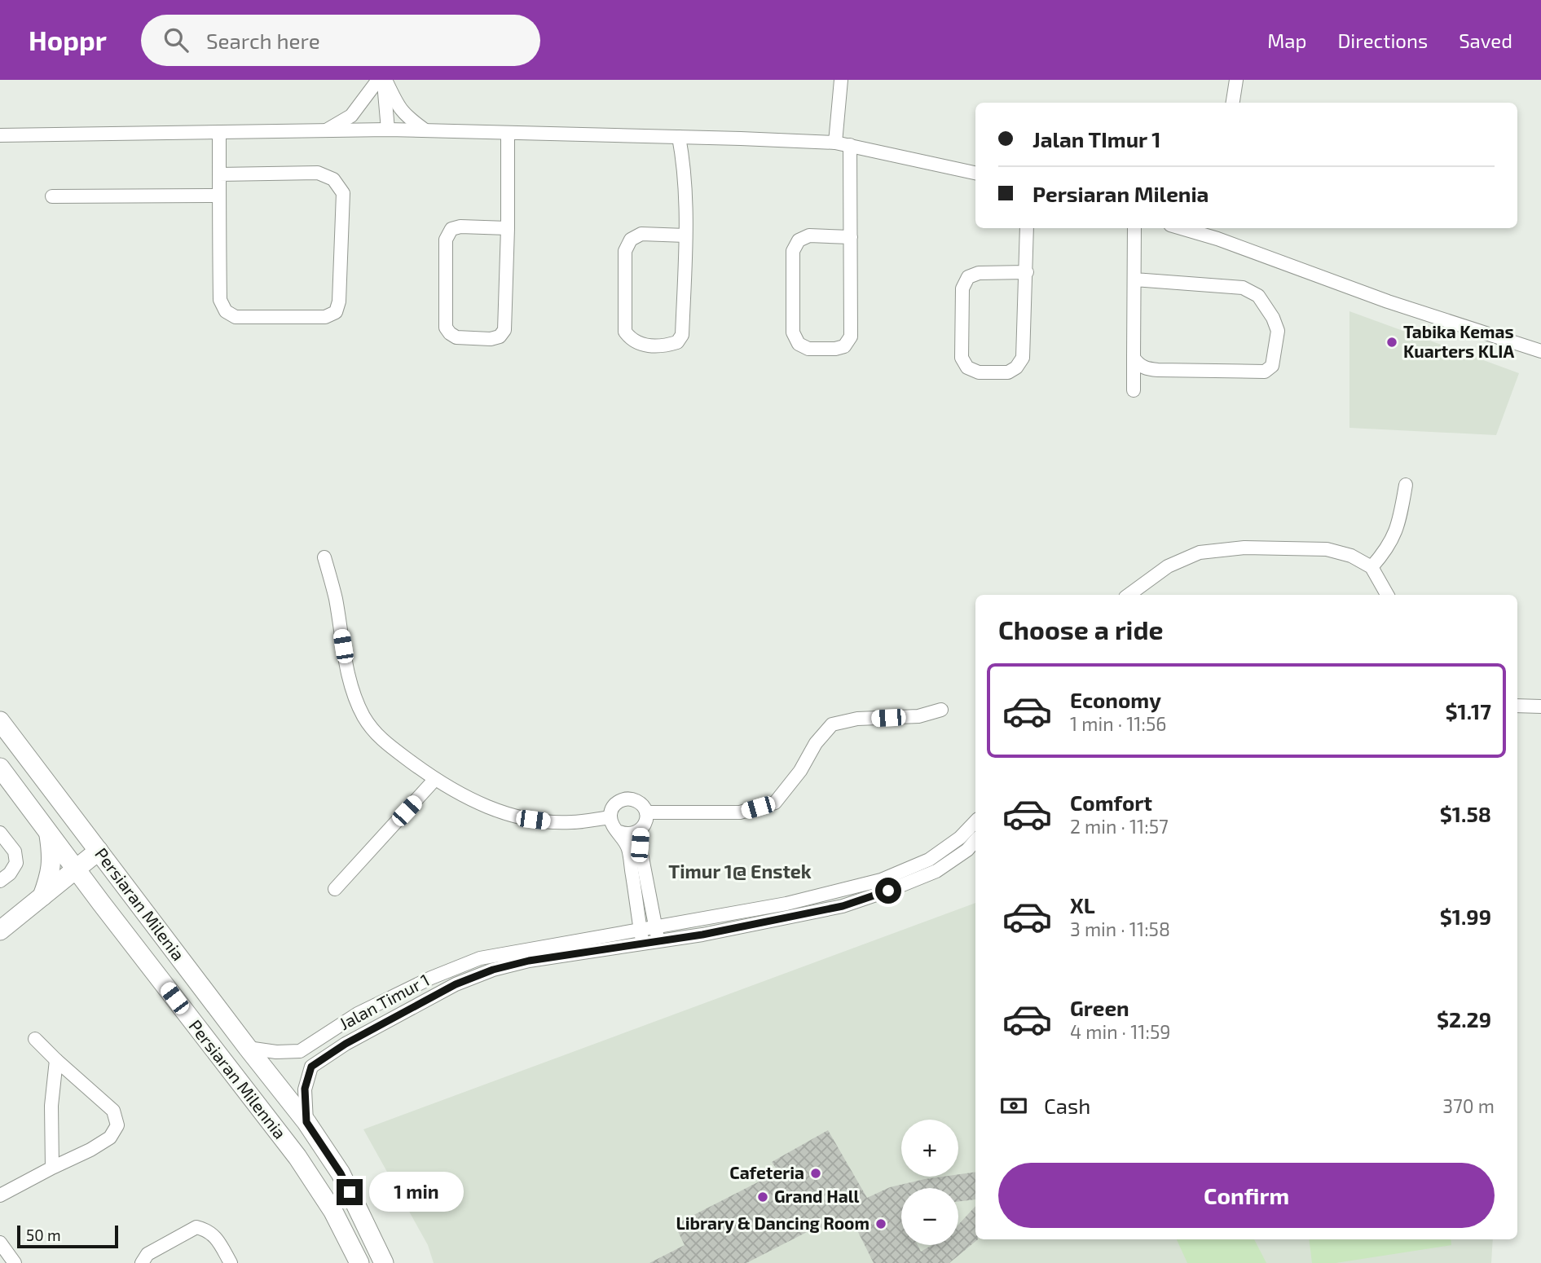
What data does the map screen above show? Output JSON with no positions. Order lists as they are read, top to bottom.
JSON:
{
  "streets": {
    "main road": ["Persiaran Milenia", "Persiaran Milennia"],
    "street": ["Jalan Timur 1"]
  },
  "crossings": [
    ["Persiaran Milenia", "Jalan Timur 1"]
  ],
  "districts": ["Timur 1@ Enstek"],
  "places": [
    "Tabika Kemas Kuarters KLIA",
    "Cafeteria",
    "Grand Hall",
    "Library & Dancing Room"
  ],
  "scale_bar": "50 m",
  "page": {
    "header": "Hoppr",
    "search": "Search here",
    "nav": ["Map", "Directions", "Saved"],
    "banner": ["Jalan TImur 1", "Persiaran Milenia"],
    "heading": "Choose a ride",
    "list": [
      {
        "name": "Economy",
        "note": "1 min · 11:56",
        "value": "$1.17"
      },
      {
        "name": "Comfort",
        "note": "2 min · 11:57",
        "value": "$1.58"
      },
      {
        "name": "XL",
        "note": "3 min · 11:58",
        "value": "$1.99"
      },
      {
        "name": "Green",
        "note": "4 min · 11:59",
        "value": "$2.29"
      }
    ],
    "pay": ["Cash", "370 m"],
    "map_buttons": ["+", "−"],
    "buttons": "Confirm",
    "bubble": "1 min",
    "scale": "50 m"
  }
}
